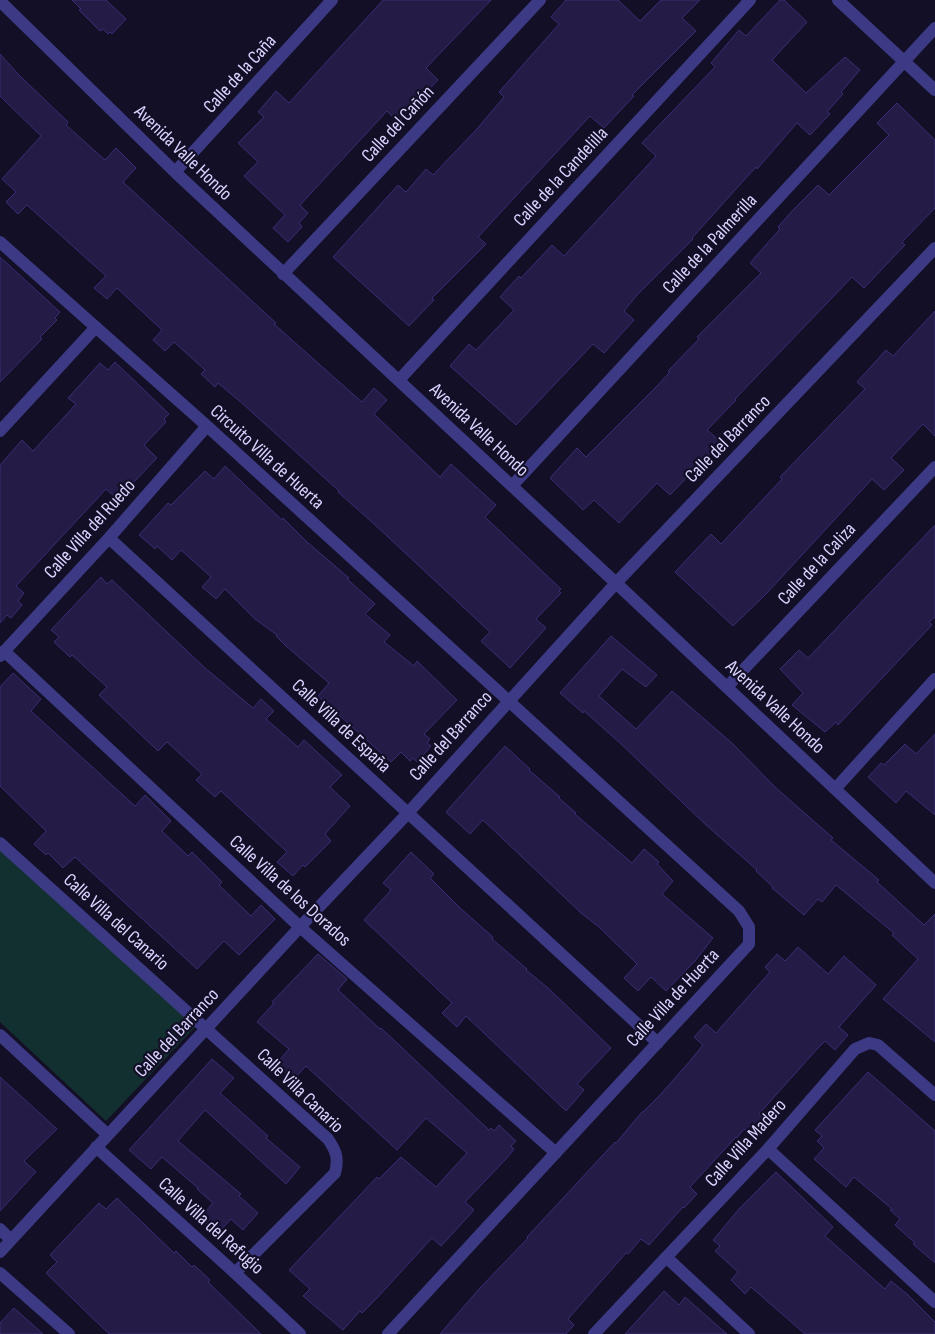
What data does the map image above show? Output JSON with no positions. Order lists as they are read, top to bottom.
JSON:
{
  "streets": {
    "street": [
      "Calle de la Caña",
      "Calle del Cañón",
      "Avenida Valle Hondo",
      "Calle de la Candelilla",
      "Calle de la Palmerilla",
      "Calle del Barranco",
      "Circuito Villa de Huerta",
      "Calle Villa del Ruedo",
      "Calle de la Caliza",
      "Calle Villa de España",
      "Calle Villa de los Dorados",
      "Calle Villa del Canario",
      "Calle Villa de Huerta",
      "Calle Villa Canario",
      "Calle Villa Madero",
      "Calle Villa del Refugio"
    ]
  },
  "crossings": [
    ["Calle de la Caña", "Avenida Valle Hondo"],
    ["Calle del Cañón", "Avenida Valle Hondo"],
    ["Avenida Valle Hondo", "Calle de la Candelilla"],
    ["Avenida Valle Hondo", "Calle de la Palmerilla"],
    ["Avenida Valle Hondo", "Calle del Barranco"],
    ["Avenida Valle Hondo", "Calle de la Caliza"],
    ["Calle del Barranco", "Circuito Villa de Huerta"],
    ["Calle del Barranco", "Calle Villa de España"],
    ["Calle del Barranco", "Calle Villa de los Dorados"],
    ["Calle del Barranco", "Calle Villa del Canario"],
    ["Calle del Barranco", "Calle Villa de Huerta"],
    ["Calle del Barranco", "Calle Villa Canario"],
    ["Calle del Barranco", "Calle Villa del Refugio"],
    ["Circuito Villa de Huerta", "Calle Villa del Ruedo"],
    ["Circuito Villa de Huerta", "Calle Villa de Huerta"],
    ["Calle Villa del Ruedo", "Calle Villa de España"],
    ["Calle Villa del Ruedo", "Calle Villa de los Dorados"],
    ["Calle Villa de España", "Calle Villa de Huerta"],
    ["Calle Villa de los Dorados", "Calle Villa de Huerta"],
    ["Calle Villa del Canario", "Calle Villa Canario"],
    ["Calle Villa Canario", "Calle Villa del Refugio"]
  ]
}
